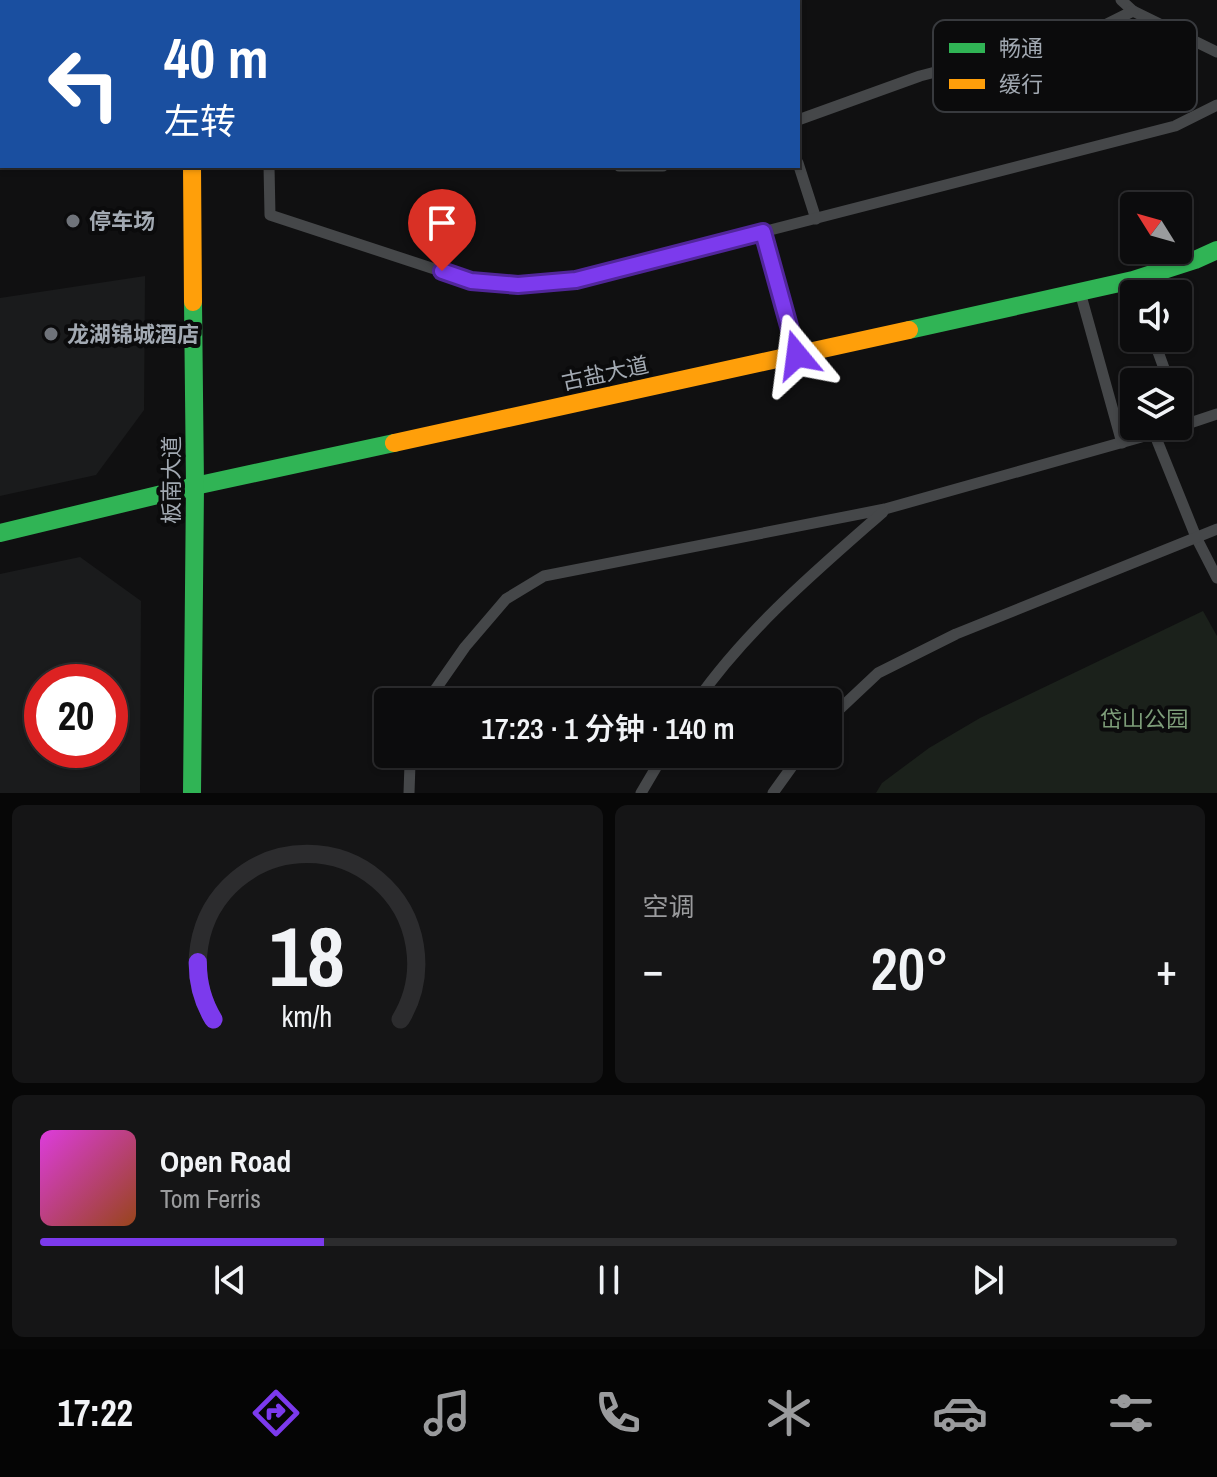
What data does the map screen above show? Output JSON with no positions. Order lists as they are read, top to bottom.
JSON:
{
  "streets": {
    "street": ["古盐大道", "板南大道"]
  },
  "crossings": [
    ["古盐大道", "板南大道"]
  ],
  "parks": ["岱山公园"],
  "places": ["停车场", "龙湖锦城酒店"],
  "legend": ["畅通", "缓行"],
  "north": "top left",
  "page": {
    "turn": ["40 m", "左转"],
    "limit": "20",
    "trip": "17:23 · 1 分钟 · 140 m",
    "tile": "空调",
    "heat": ["−", "20°", "+"],
    "song": ["Open Road", "Tom Ferris"],
    "tabs": "17:22",
    "gauge": ["18", "km/h"]
  }
}
